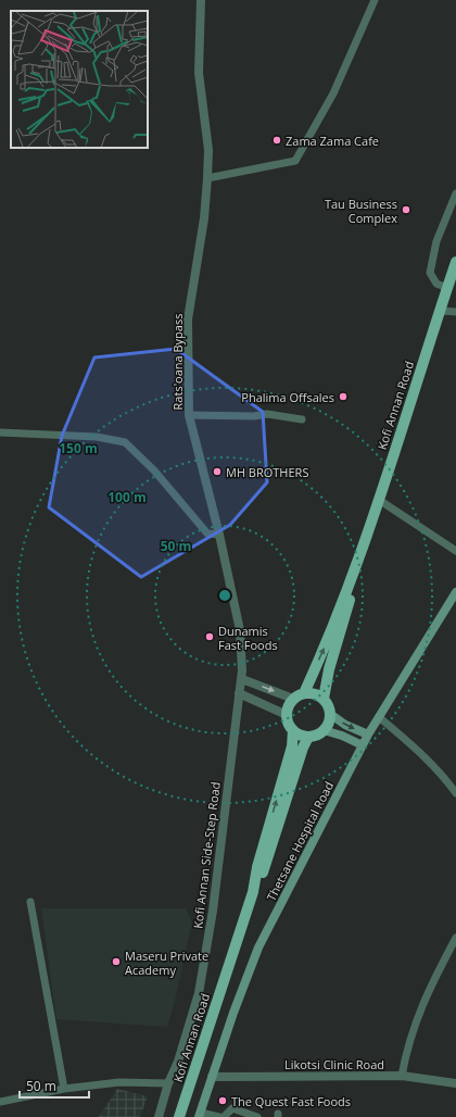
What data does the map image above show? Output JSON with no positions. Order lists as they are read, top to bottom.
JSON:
{
  "streets": {
    "main road": ["Kofi Annan Road", "Thetsane Hospital Road"],
    "street": ["Rats'oana Bypass", "Kofi Annan Side-Step Road", "Likotsi Clinic Road"]
  },
  "crossings": [
    ["Rats'oana Bypass", "Kofi Annan Side-Step Road"],
    ["Thetsane Hospital Road", "Likotsi Clinic Road"]
  ],
  "places": [
    "Zama Zama Cafe",
    "Tau Business Complex",
    "Phalima Offsales",
    "MH BROTHERS",
    "Dunamis Fast Foods",
    "Maseru Private Academy",
    "The Quest Fast Foods"
  ],
  "scale_bar": "50 m",
  "rings": ["150 m", "100 m", "50 m"]
}
